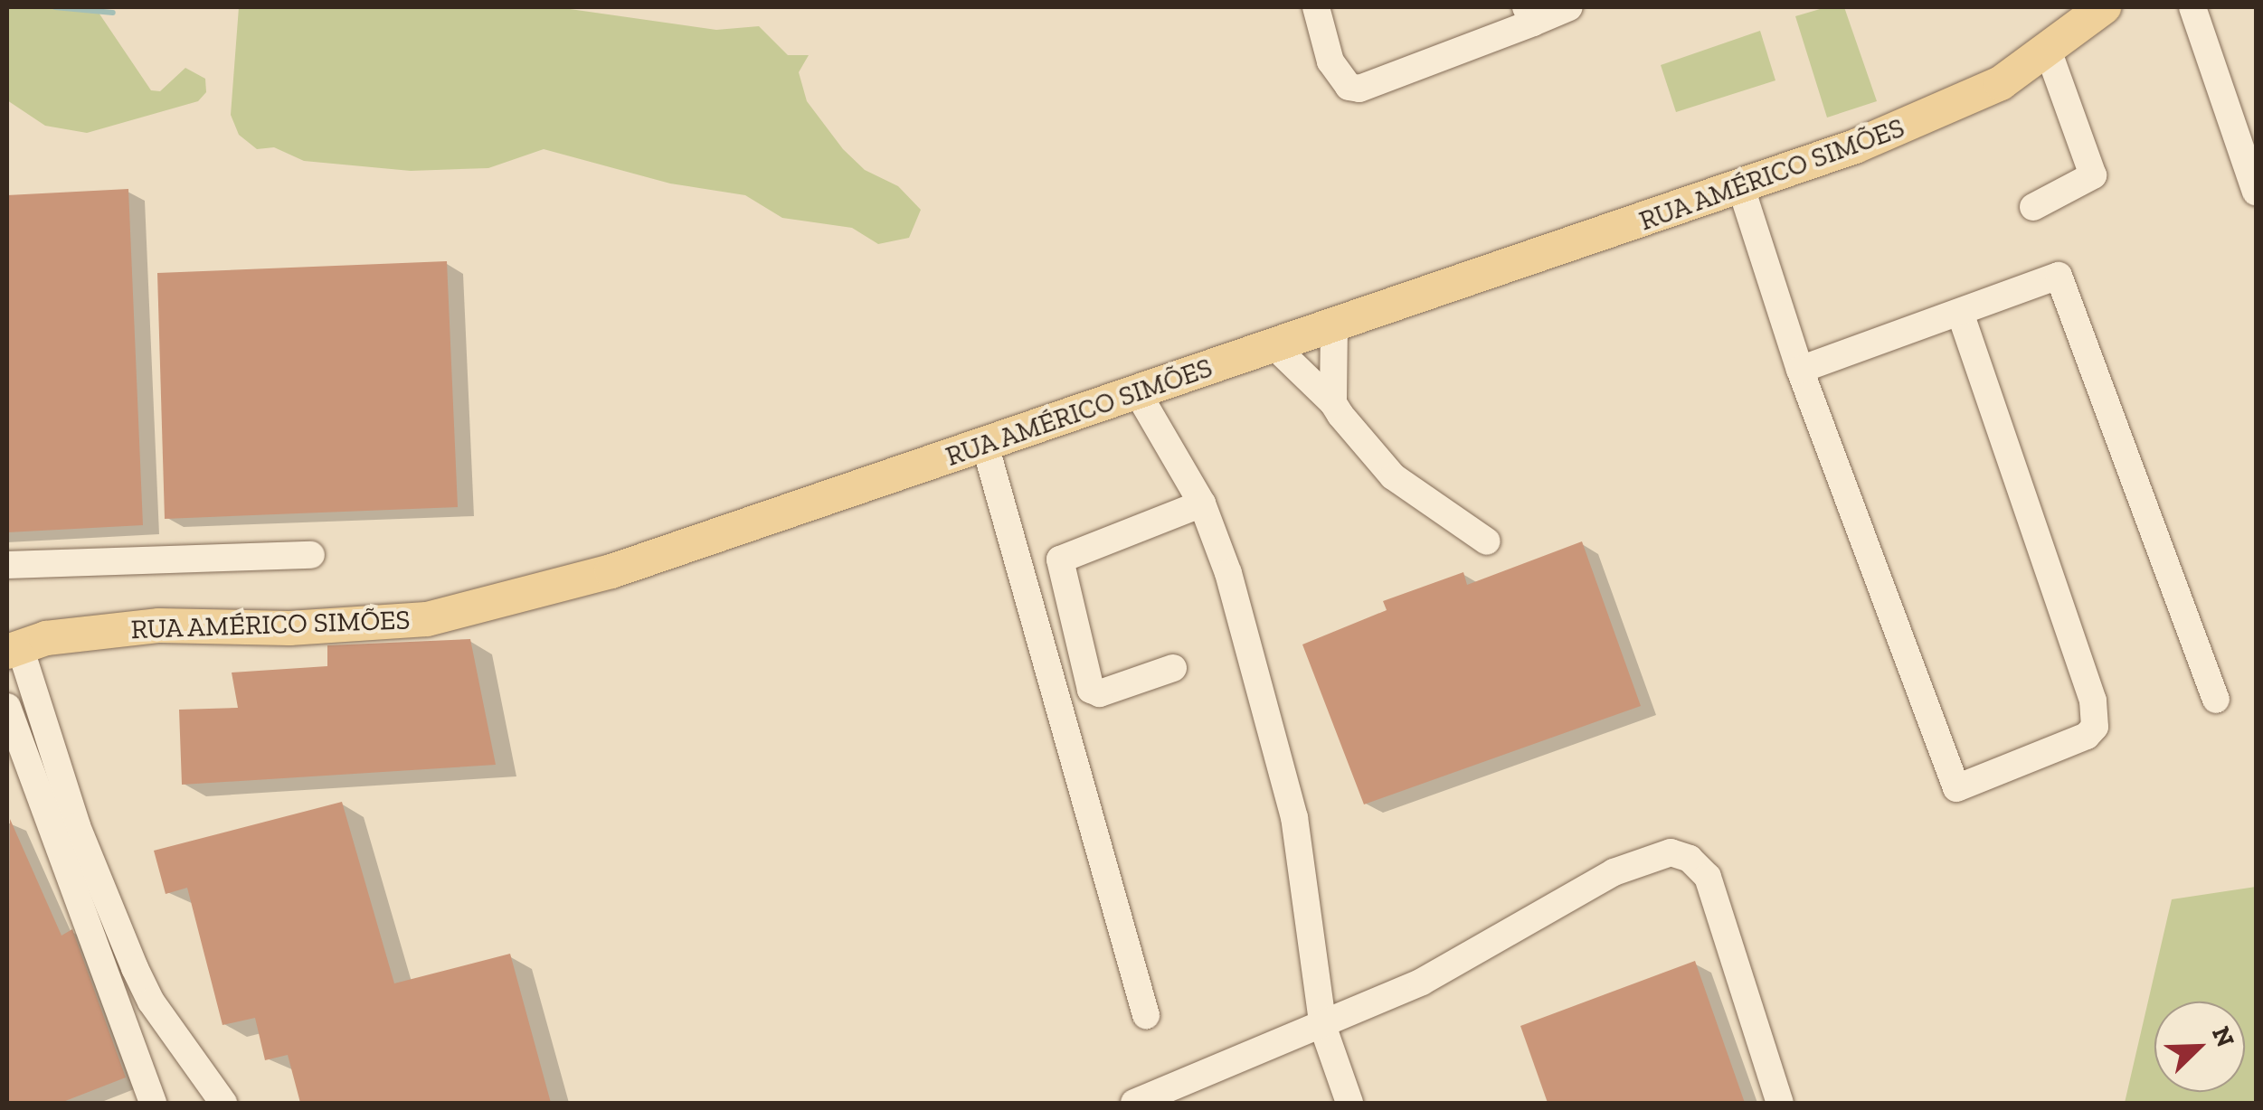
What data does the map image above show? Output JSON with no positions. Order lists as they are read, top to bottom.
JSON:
{
  "streets": {
    "main road": ["RUA AMÉRICO SIMÕES"]
  },
  "north": "top right"
}
